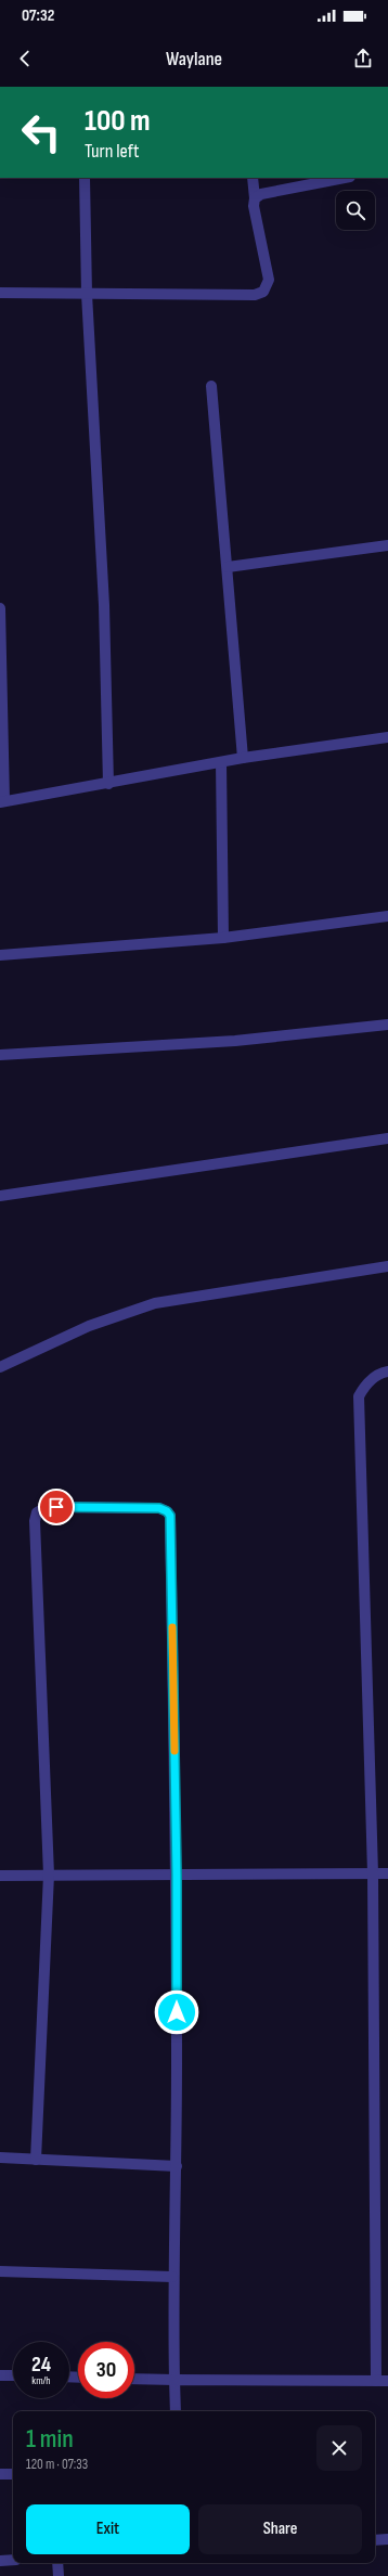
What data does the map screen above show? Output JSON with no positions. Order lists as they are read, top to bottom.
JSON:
{
  "page": {
    "status": "07:32",
    "header": "Waylane",
    "turn": ["100 m", "Turn left"],
    "speed": "24 km/h",
    "limit": "30",
    "heading": ["1 min", "120 m · 07:33"],
    "buttons": ["Exit", "Share"]
  }
}
